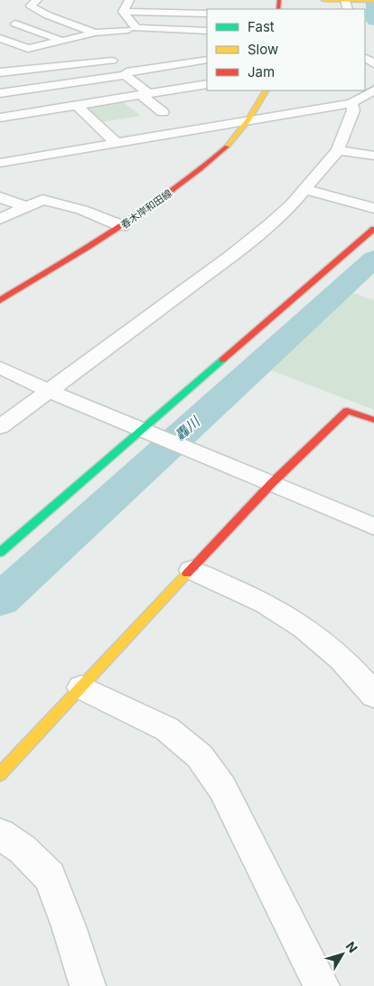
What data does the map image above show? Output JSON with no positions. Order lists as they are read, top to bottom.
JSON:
{
  "streets": {
    "street": ["春木岸和田線"]
  },
  "water": ["轟川"],
  "legend": ["Fast", "Slow", "Jam"],
  "north": "top right"
}
